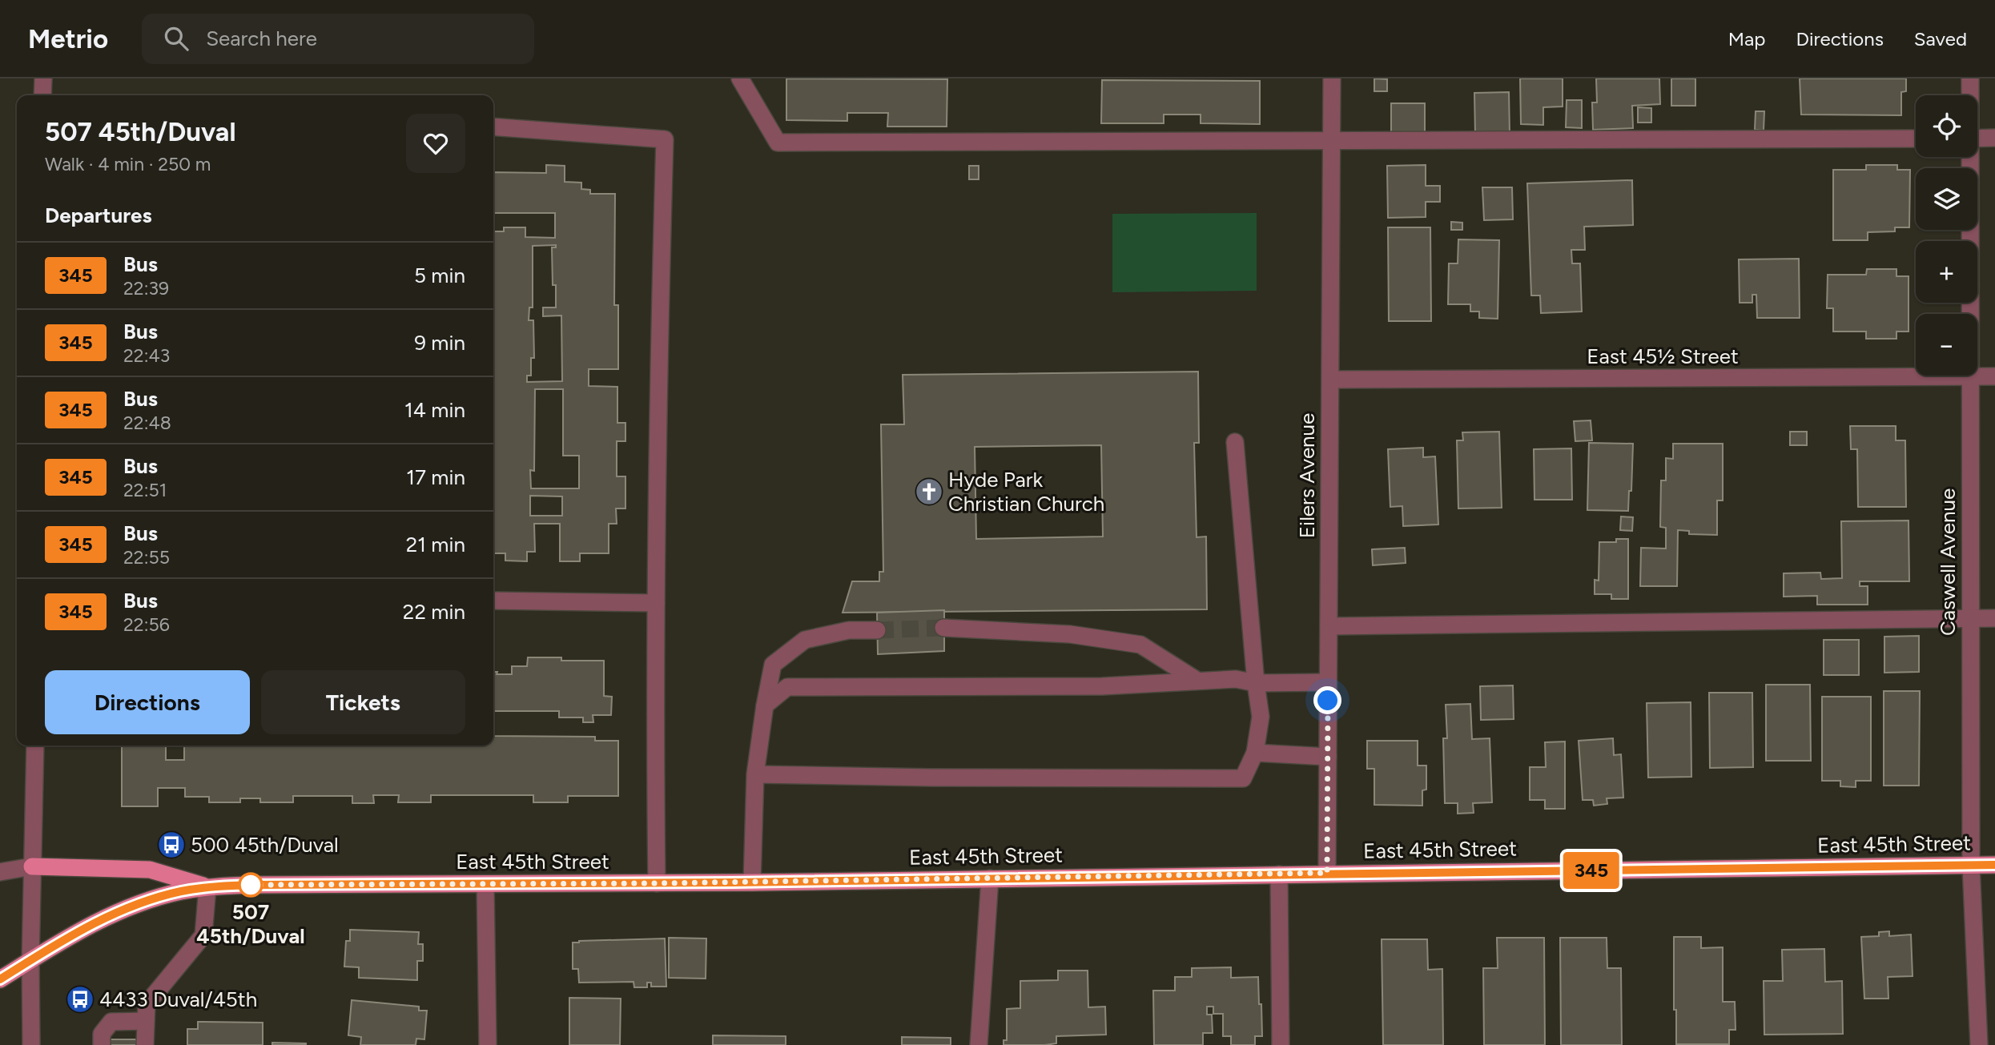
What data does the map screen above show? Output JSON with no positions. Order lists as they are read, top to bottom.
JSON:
{
  "streets": {
    "main road": ["East 45th Street"],
    "street": ["East 45½ Street", "Eilers Avenue", "Caswell Avenue"]
  },
  "crossings": [
    ["East 45½ Street", "Eilers Avenue"],
    ["East 45½ Street", "Caswell Avenue"],
    ["Eilers Avenue", "East 45th Street"],
    ["Caswell Avenue", "East 45th Street"]
  ],
  "places": {
    "church": ["Hyde Park Christian Church"],
    "bus stop": ["500 45th/Duval", "4433 Duval/45th"],
    "other": ["507 45th/Duval"]
  },
  "lines": ["bus line 345"],
  "page": {
    "header": "Metrio",
    "search": "Search here",
    "nav": ["Map", "Directions", "Saved"],
    "on_map": "345",
    "map_buttons": ["+", "−"],
    "heading": [
      ["507 45th/Duval", "Walk · 4 min · 250 m"],
      "Departures"
    ],
    "list": [
      {
        "mark": "345",
        "name": "Bus",
        "note": "22:39",
        "value": "5 min"
      },
      {
        "mark": "345",
        "name": "Bus",
        "note": "22:43",
        "value": "9 min"
      },
      {
        "mark": "345",
        "name": "Bus",
        "note": "22:48",
        "value": "14 min"
      },
      {
        "mark": "345",
        "name": "Bus",
        "note": "22:51",
        "value": "17 min"
      },
      {
        "mark": "345",
        "name": "Bus",
        "note": "22:55",
        "value": "21 min"
      },
      {
        "mark": "345",
        "name": "Bus",
        "note": "22:56",
        "value": "22 min"
      }
    ],
    "buttons": ["Directions", "Tickets"]
  }
}
